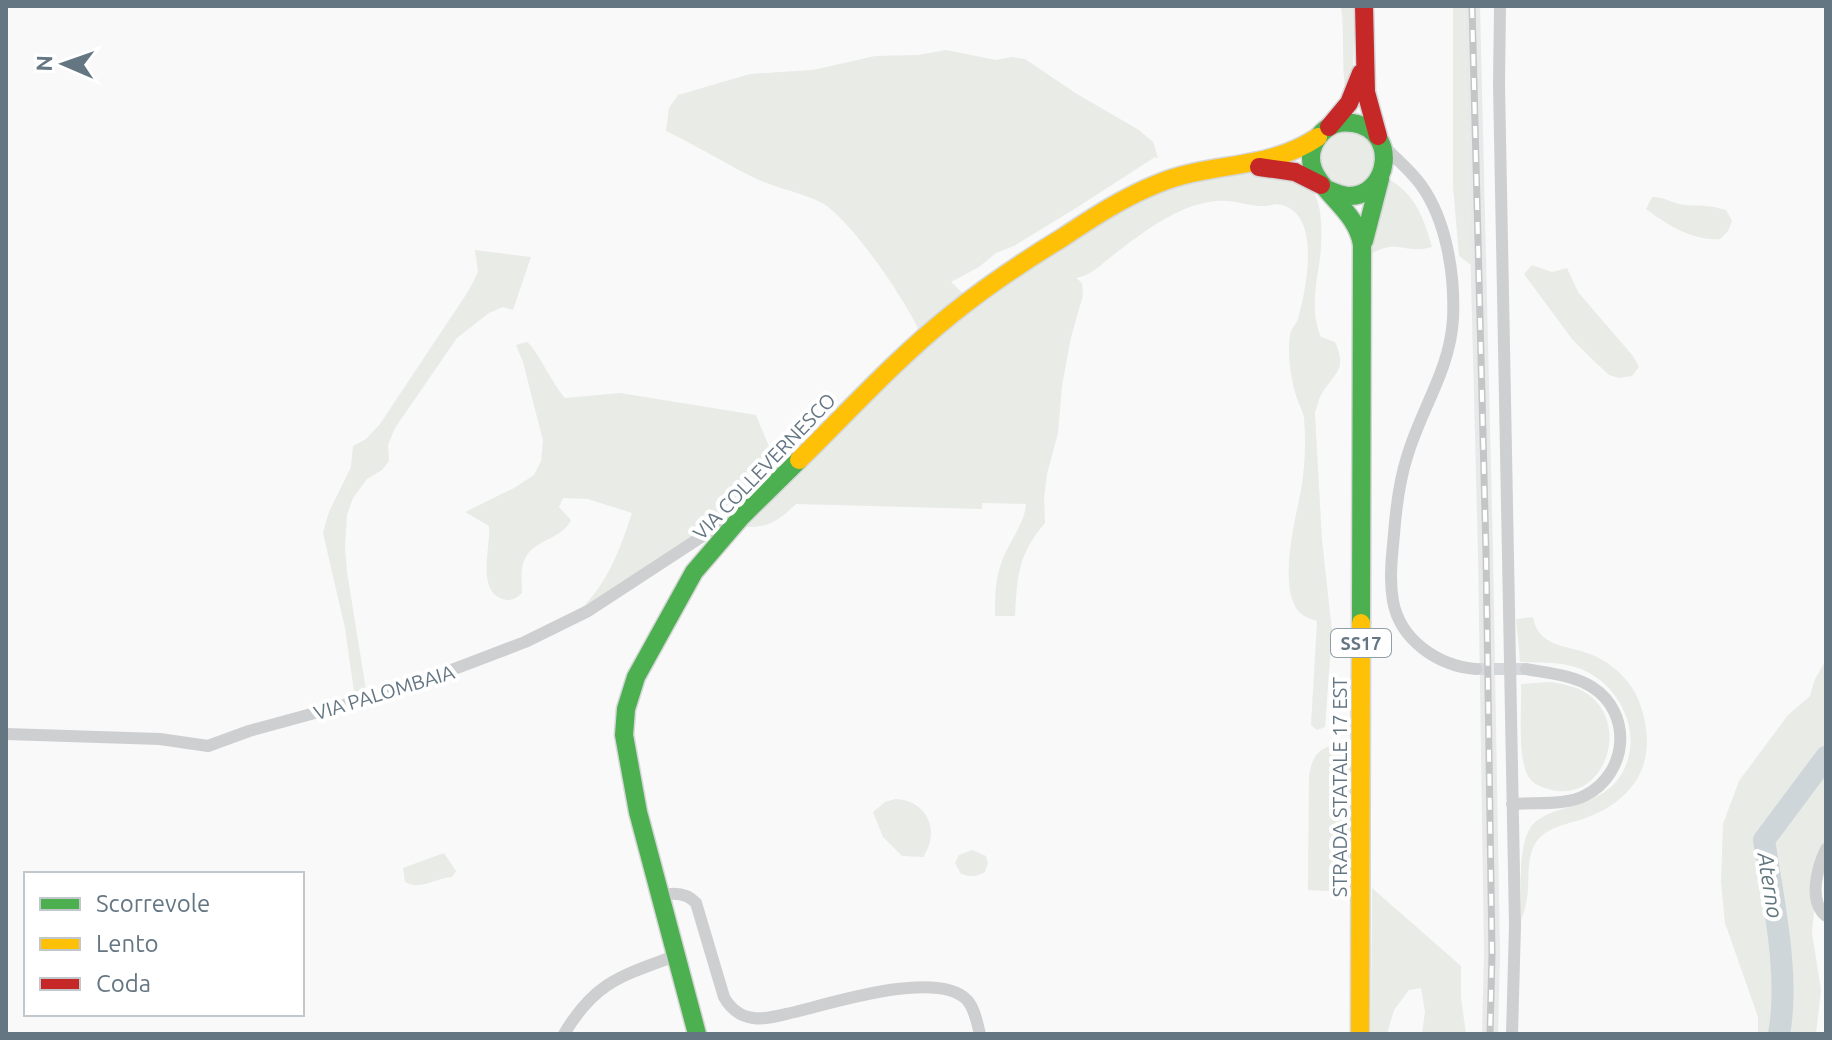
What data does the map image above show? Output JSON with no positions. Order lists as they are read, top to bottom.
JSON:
{
  "streets": {
    "main road": ["VIA COLLEVERNESCO", "SS17", "STRADA STATALE 17 EST"],
    "street": ["VIA PALOMBAIA"]
  },
  "crossings": [
    ["VIA COLLEVERNESCO", "SS17"],
    ["VIA COLLEVERNESCO", "VIA PALOMBAIA"],
    ["VIA COLLEVERNESCO", "STRADA STATALE 17 EST"],
    ["SS17", "STRADA STATALE 17 EST"]
  ],
  "water": ["Aterno"],
  "legend": ["Scorrevole", "Lento", "Coda"],
  "north": "left"
}
